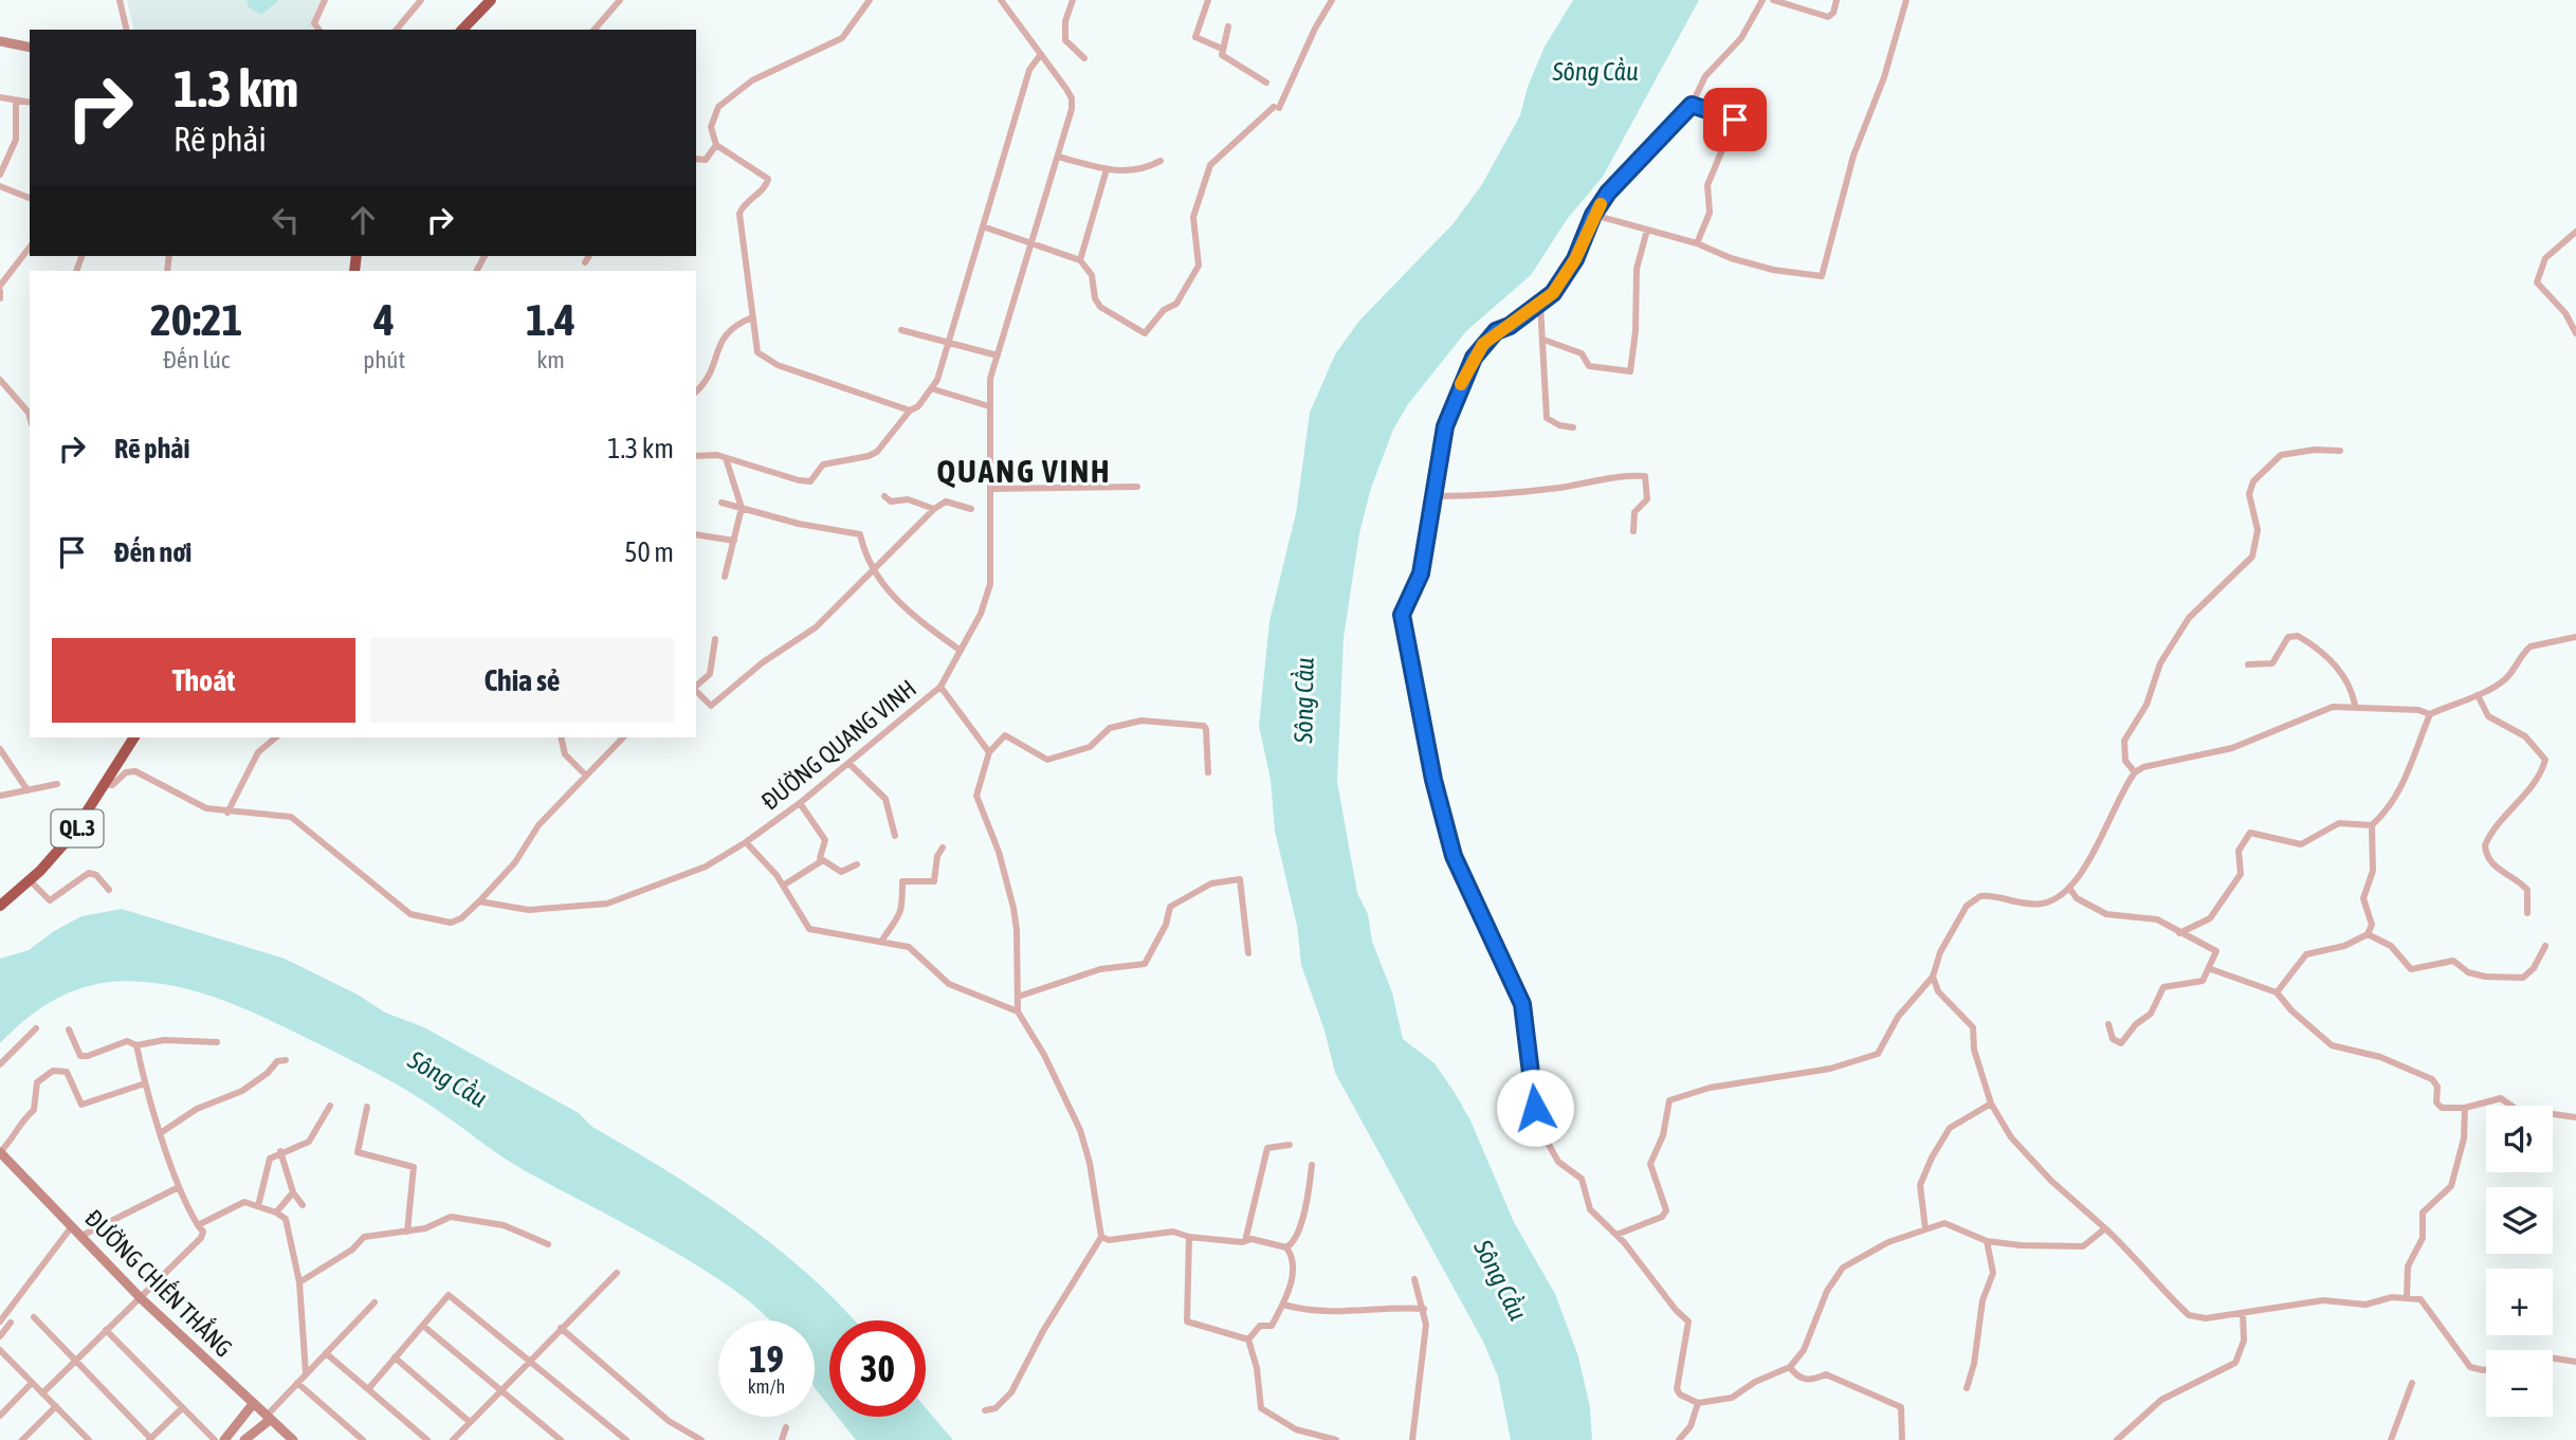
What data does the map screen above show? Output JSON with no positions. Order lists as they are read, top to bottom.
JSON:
{
  "streets": {
    "highway": ["QL.3"],
    "main road": ["ĐƯỜNG CHIẾN THẮNG"],
    "street": ["ĐƯỜNG QUANG VINH"]
  },
  "districts": ["QUANG VINH"],
  "water": ["Sông Cầu"],
  "page": {
    "turn": ["1.3 km", "Rẽ phải"],
    "eta": [
      "20:21",
      "Đến lúc",
      "4",
      "phút",
      "1.4",
      "km"
    ],
    "list": [
      {
        "name": "Rẽ phải",
        "value": "1.3 km"
      },
      {
        "name": "Đến nơi",
        "value": "50 m"
      }
    ],
    "buttons": ["Thoát", "Chia sẻ"],
    "map_buttons": ["+", "−"],
    "speed": "19 km/h",
    "limit": "30"
  }
}
